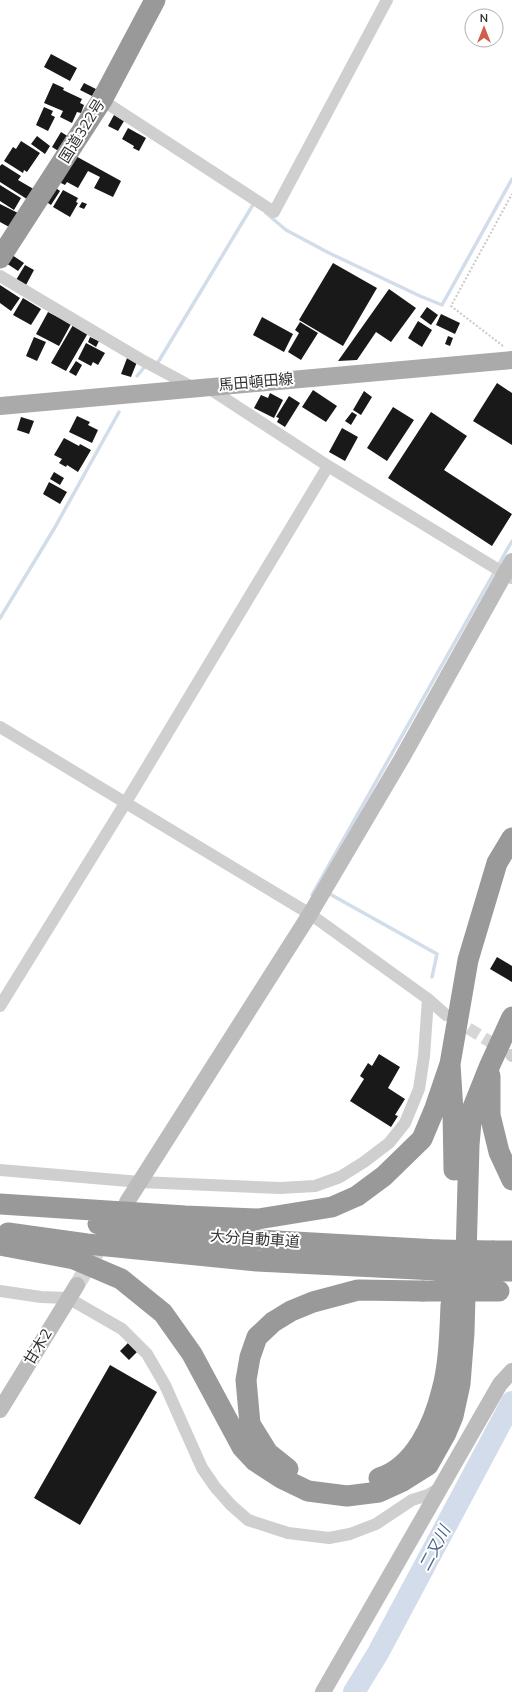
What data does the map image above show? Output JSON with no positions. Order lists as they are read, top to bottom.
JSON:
{
  "streets": {
    "highway": ["国道322号", "大分自動車道"],
    "main road": ["馬田頓田線"],
    "street": ["甘木2"]
  },
  "water": ["二又川"],
  "north": "top"
}
